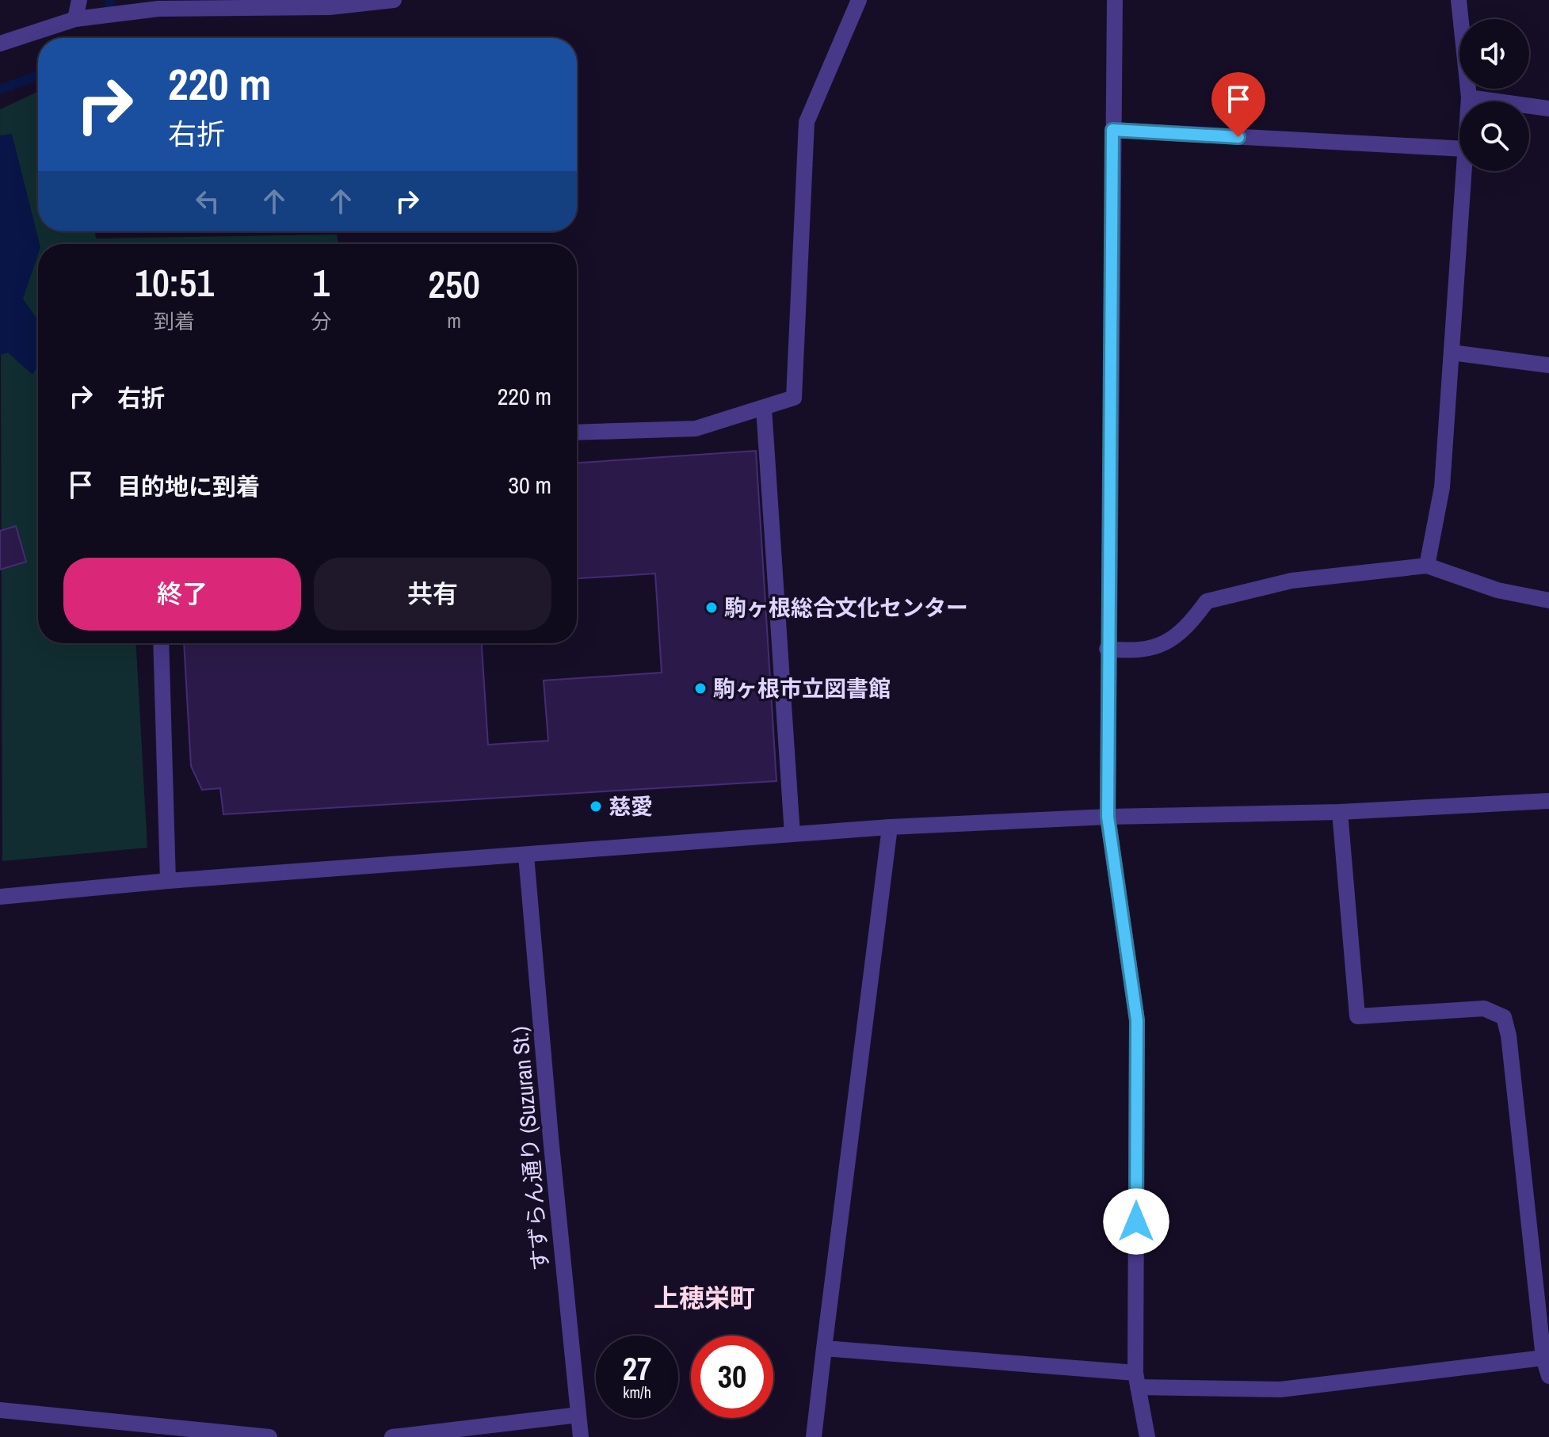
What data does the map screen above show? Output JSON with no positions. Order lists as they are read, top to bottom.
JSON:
{
  "streets": {
    "street": ["すずらん通り (Suzuran St.)"]
  },
  "districts": ["上穂栄町"],
  "places": ["駒ヶ根総合文化センター", "駒ヶ根市立図書館", "慈愛"],
  "page": {
    "turn": ["220 m", "右折"],
    "eta": [
      "10:51",
      "到着",
      "1",
      "分",
      "250",
      "m"
    ],
    "list": [
      {
        "name": "右折",
        "value": "220 m"
      },
      {
        "name": "目的地に到着",
        "value": "30 m"
      }
    ],
    "buttons": ["終了", "共有"],
    "speed": "27 km/h",
    "limit": "30"
  }
}
